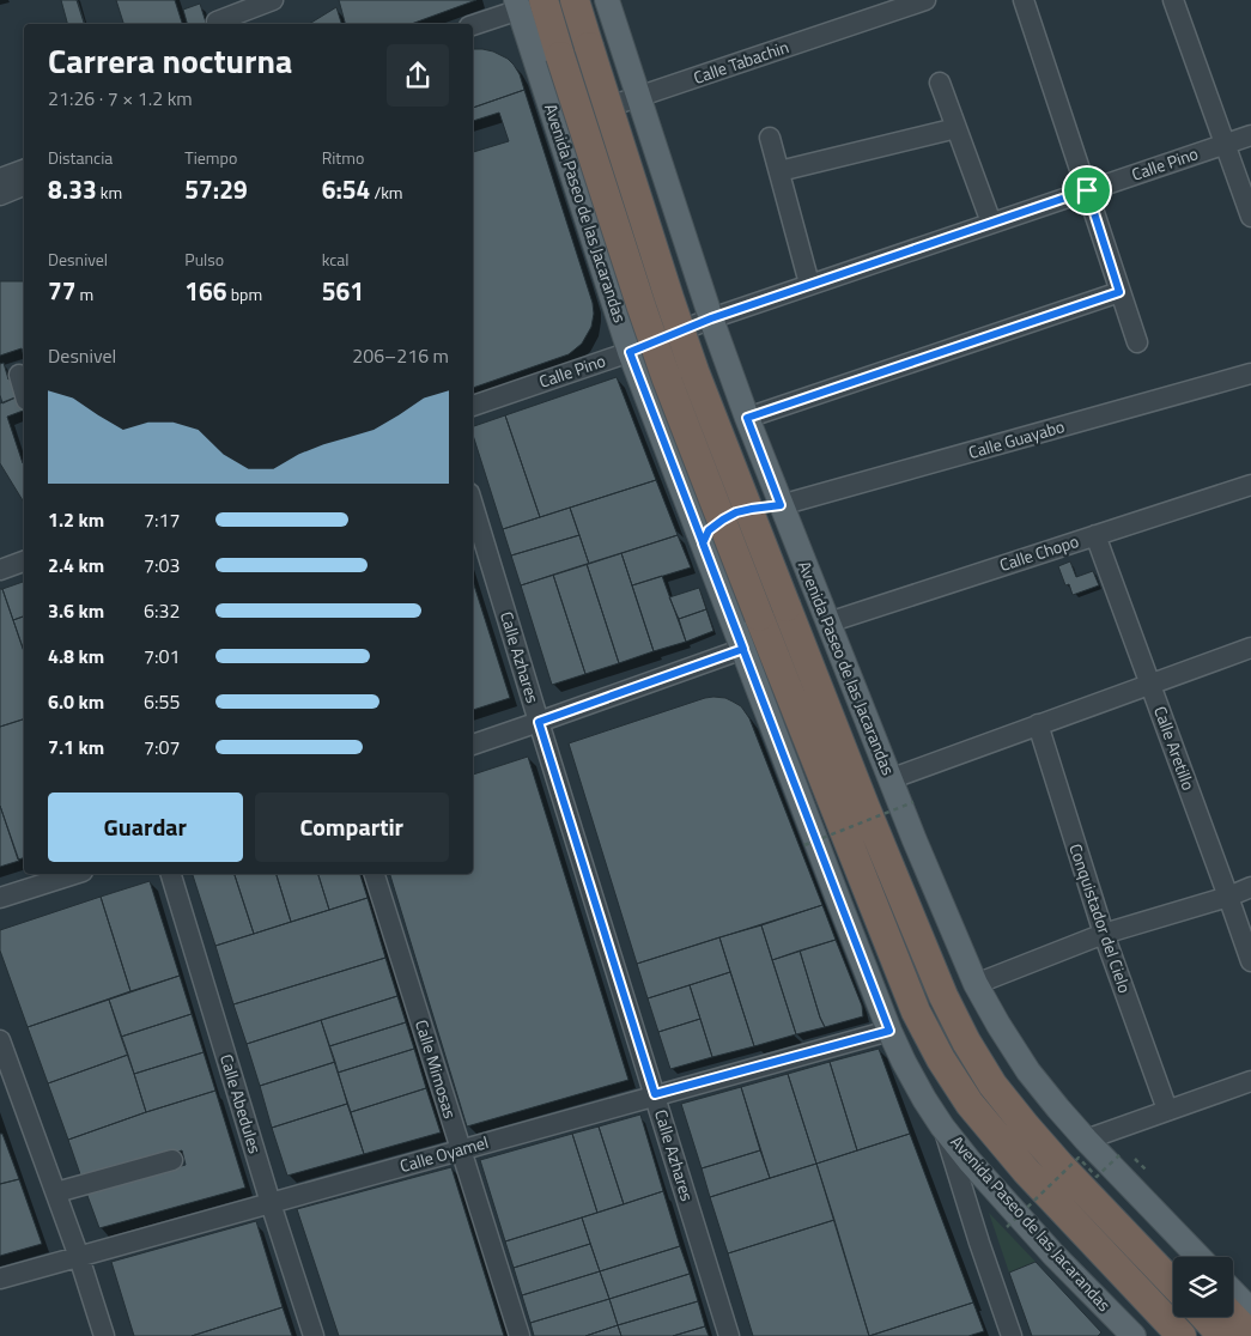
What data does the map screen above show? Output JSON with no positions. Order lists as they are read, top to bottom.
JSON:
{
  "streets": {
    "main road": ["Avenida Paseo de las Jacarandas"],
    "street": [
      "Calle Tabachin",
      "Calle Pino",
      "Calle Guayabo",
      "Calle Chopo",
      "Calle Azhares",
      "Calle Aretillo",
      "Conquistador del Cielo",
      "Calle Mimosas",
      "Calle Abedules",
      "Calle Oyamel"
    ]
  },
  "crossings": [
    ["Calle Tabachin", "Avenida Paseo de las Jacarandas"],
    ["Calle Pino", "Avenida Paseo de las Jacarandas"],
    ["Avenida Paseo de las Jacarandas", "Calle Guayabo"],
    ["Avenida Paseo de las Jacarandas", "Calle Chopo"],
    ["Avenida Paseo de las Jacarandas", "Calle Oyamel"],
    ["Calle Chopo", "Calle Aretillo"],
    ["Calle Azhares", "Calle Oyamel"],
    ["Calle Mimosas", "Calle Oyamel"],
    ["Calle Abedules", "Calle Oyamel"]
  ],
  "page": {
    "heading": ["Carrera nocturna", "21:26 · 7 × 1.2 km"],
    "stats": [
      ["Distancia", "8.33 km"],
      ["Tiempo", "57:29"],
      ["Ritmo", "6:54 /km"],
      ["Desnivel", "77 m"],
      ["Pulso", "166 bpm"],
      ["kcal", "561"]
    ],
    "chart": ["Desnivel", "206–216 m"],
    "list": [
      {
        "name": "1.2 km",
        "note": "7:17"
      },
      {
        "name": "2.4 km",
        "note": "7:03"
      },
      {
        "name": "3.6 km",
        "note": "6:32"
      },
      {
        "name": "4.8 km",
        "note": "7:01"
      },
      {
        "name": "6.0 km",
        "note": "6:55"
      },
      {
        "name": "7.1 km",
        "note": "7:07"
      }
    ],
    "buttons": ["Guardar", "Compartir"]
  }
}
